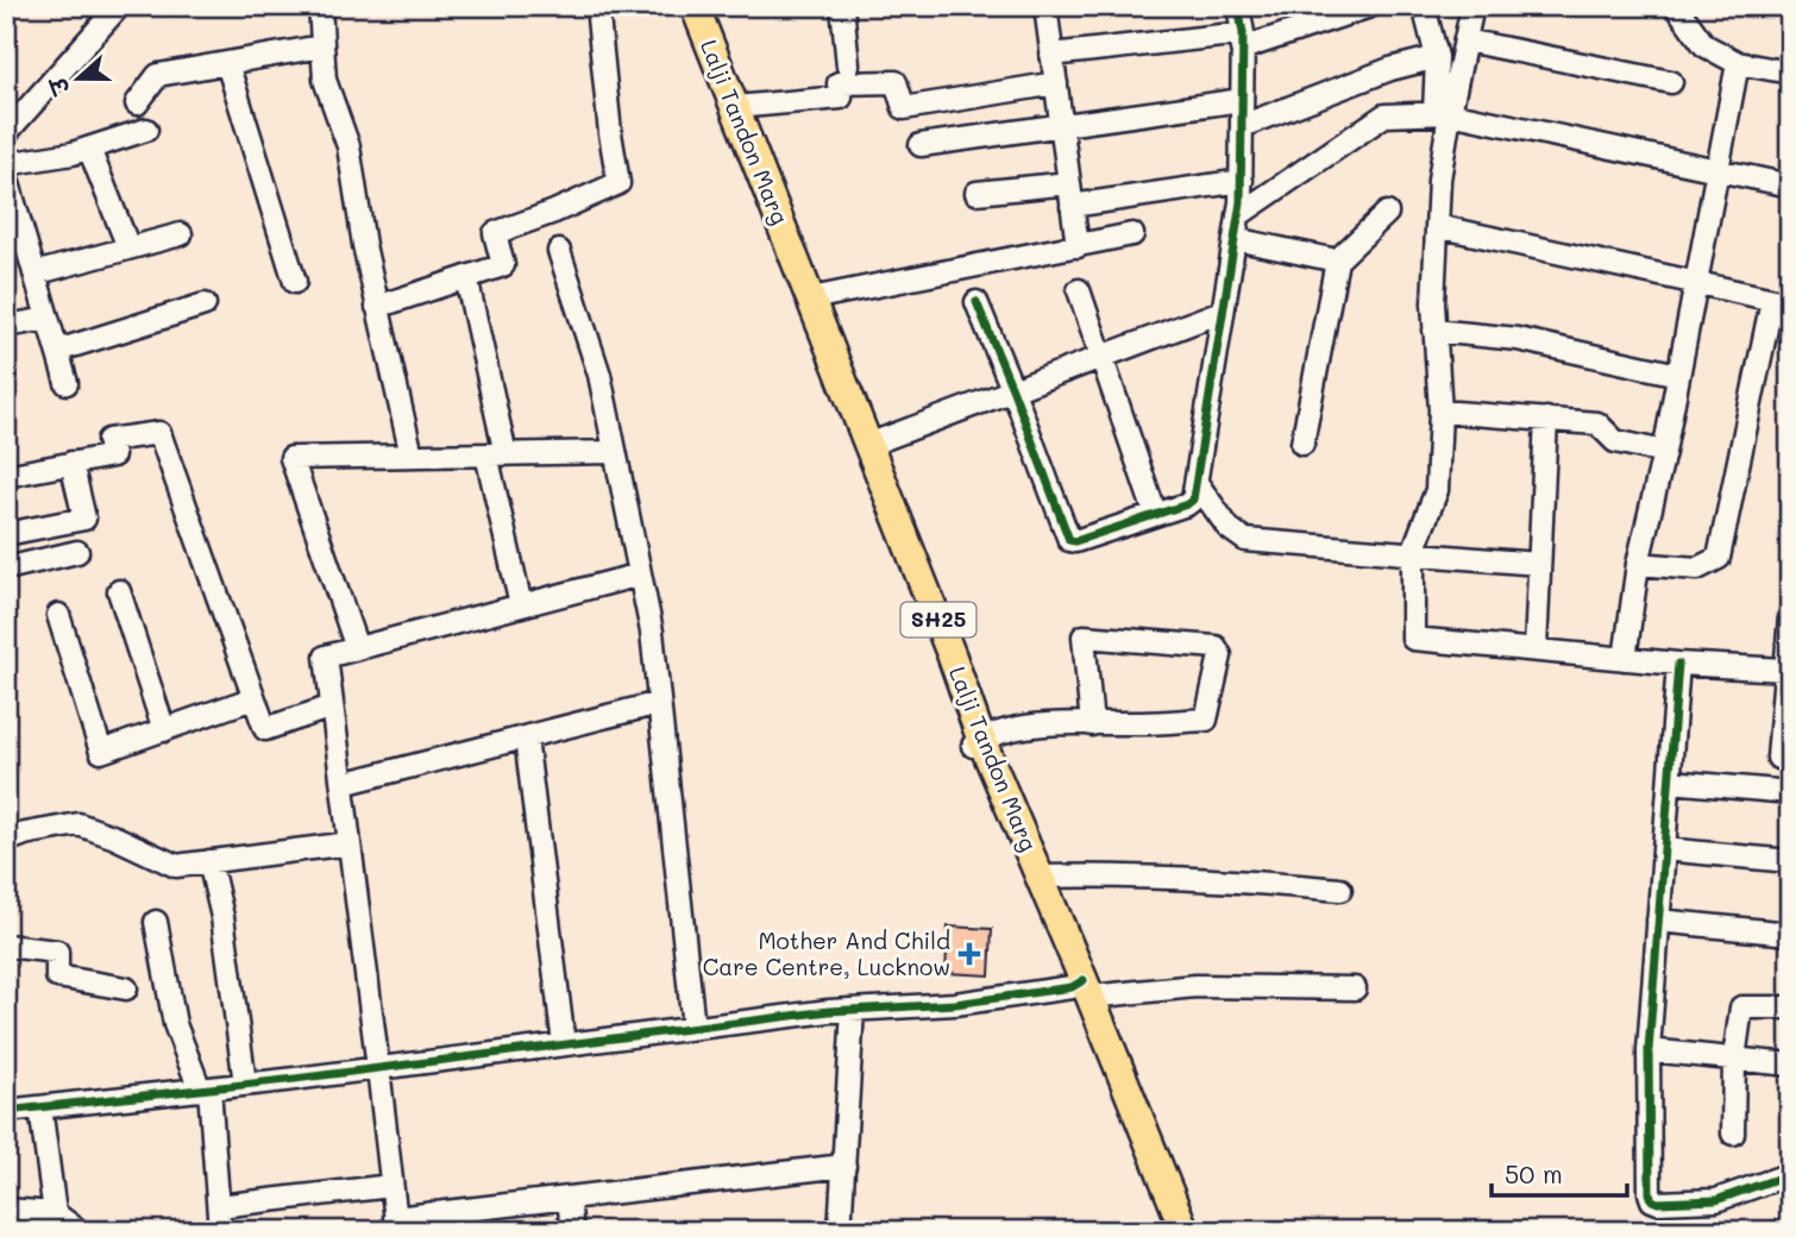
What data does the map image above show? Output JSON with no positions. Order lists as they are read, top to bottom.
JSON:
{
  "streets": {
    "main road": ["Lalji Tandon Marg", "SH25"]
  },
  "places": {
    "health": ["Mother And Child Care Centre, Lucknow"]
  },
  "scale_bar": "50 m",
  "north": "left"
}
